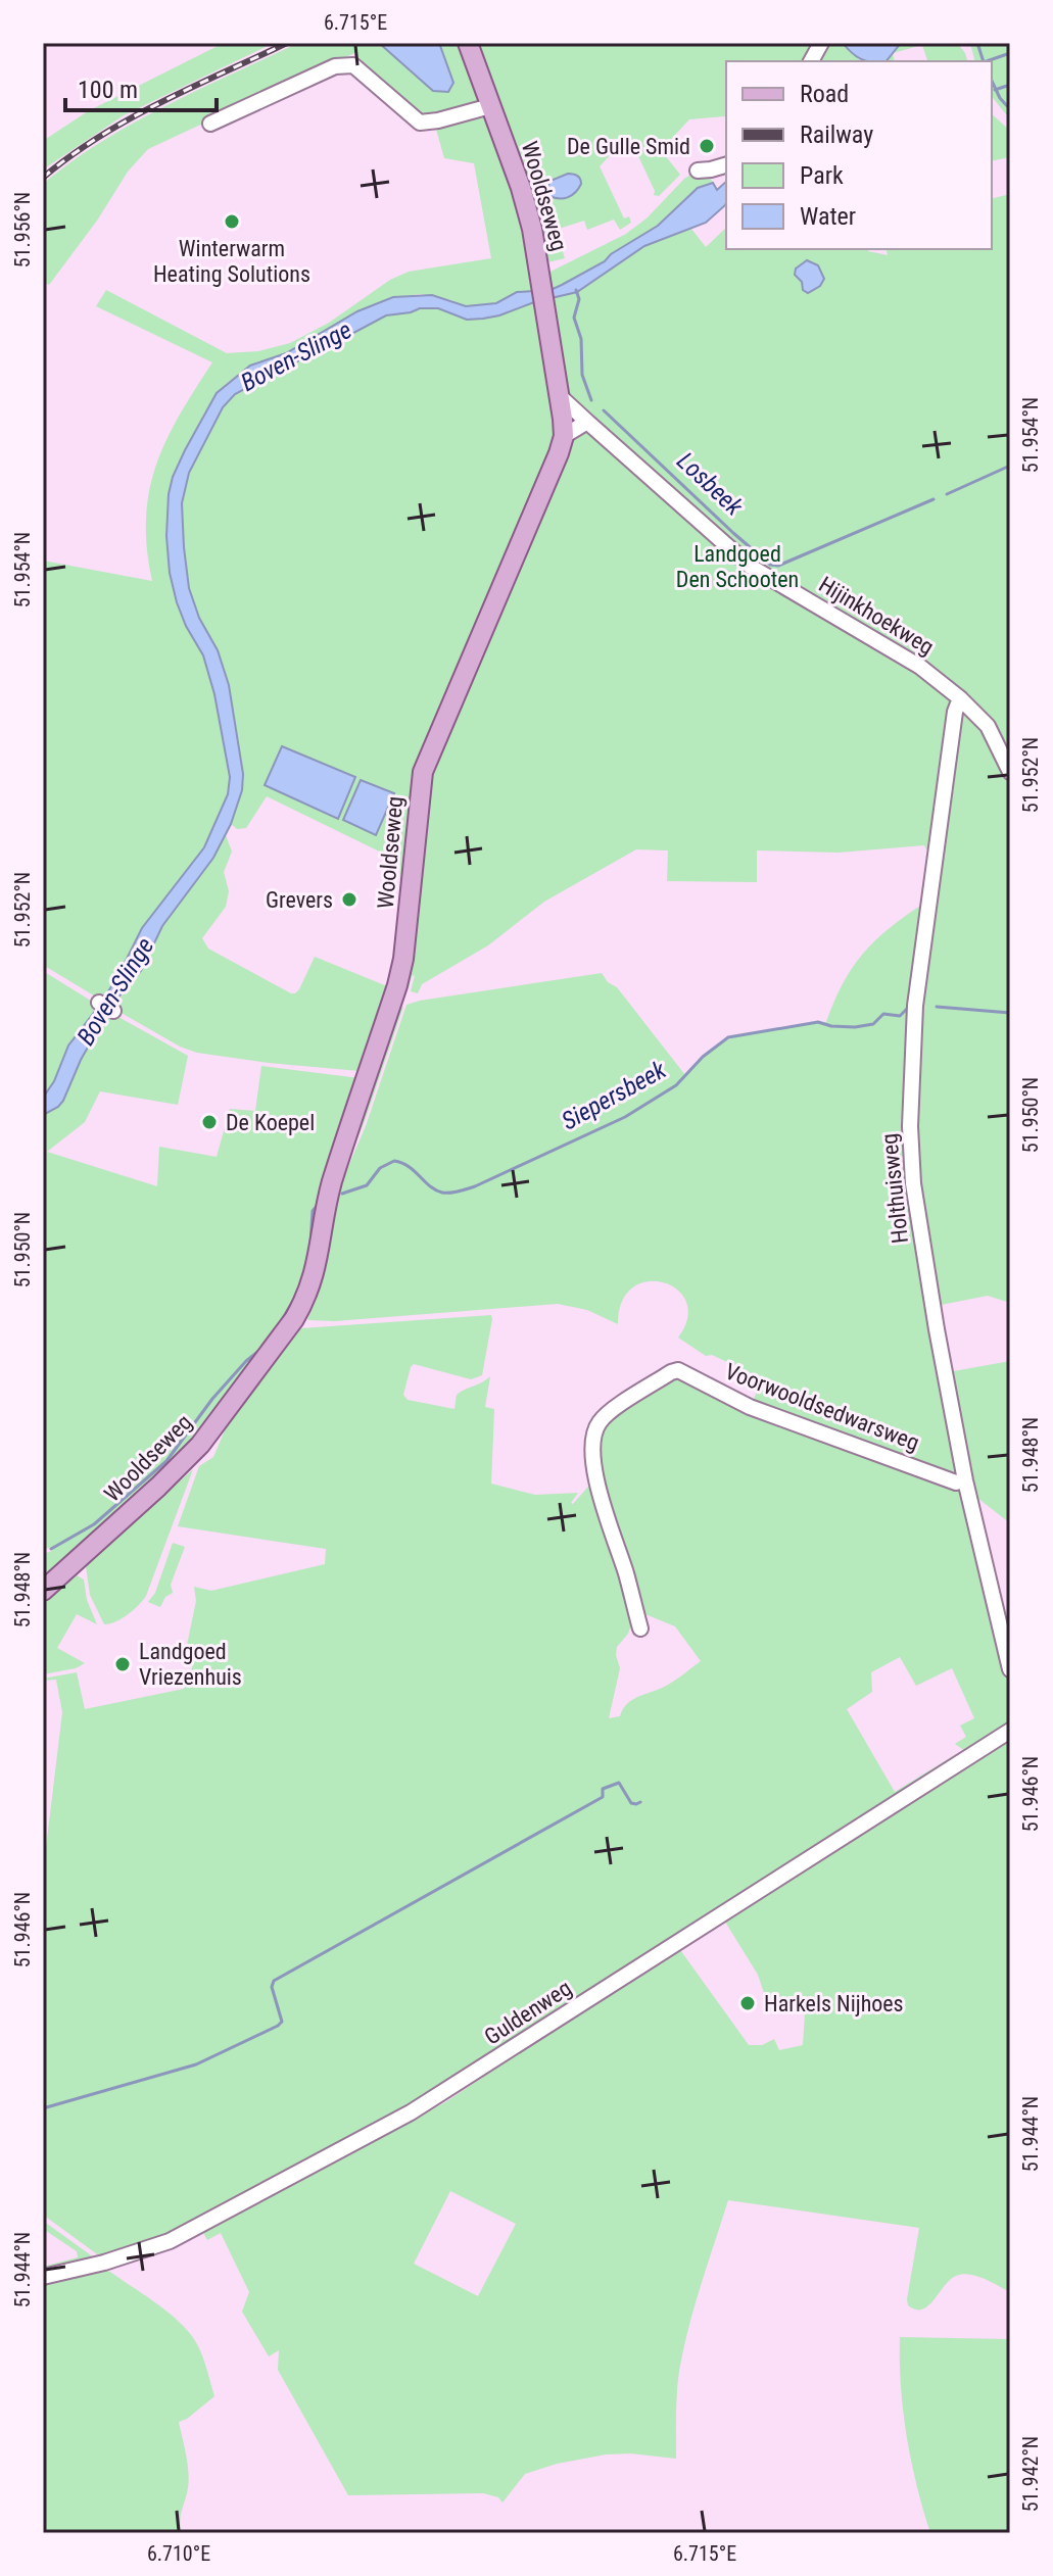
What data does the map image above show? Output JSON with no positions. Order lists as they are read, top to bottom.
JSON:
{
  "streets": {
    "main road": ["Wooldseweg"],
    "street": [
      "Hijinkhoekweg",
      "Holthuisweg",
      "Voorwooldsedwarsweg",
      "Guldenweg"
    ]
  },
  "crossings": [
    ["Wooldseweg", "Hijinkhoekweg"],
    ["Hijinkhoekweg", "Holthuisweg"],
    ["Holthuisweg", "Voorwooldsedwarsweg"]
  ],
  "water": ["Boven-Slinge", "Losbeek", "Siepersbeek"],
  "parks": ["Landgoed Den Schooten"],
  "places": [
    "De Gulle Smid",
    "Winterwarm Heating Solutions",
    "Grevers",
    "De Koepel",
    "Landgoed Vriezenhuis",
    "Harkels Nijhoes"
  ],
  "legend": [
    "Road",
    "Railway",
    "Park",
    "Water"
  ],
  "scale_bar": "100 m",
  "coordinates": [
    "6.715°E",
    "51.956°N",
    "51.954°N",
    "51.952°N",
    "51.950°N",
    "51.948°N",
    "51.946°N",
    "51.944°N",
    "51.942°N",
    "6.710°E"
  ]
}
